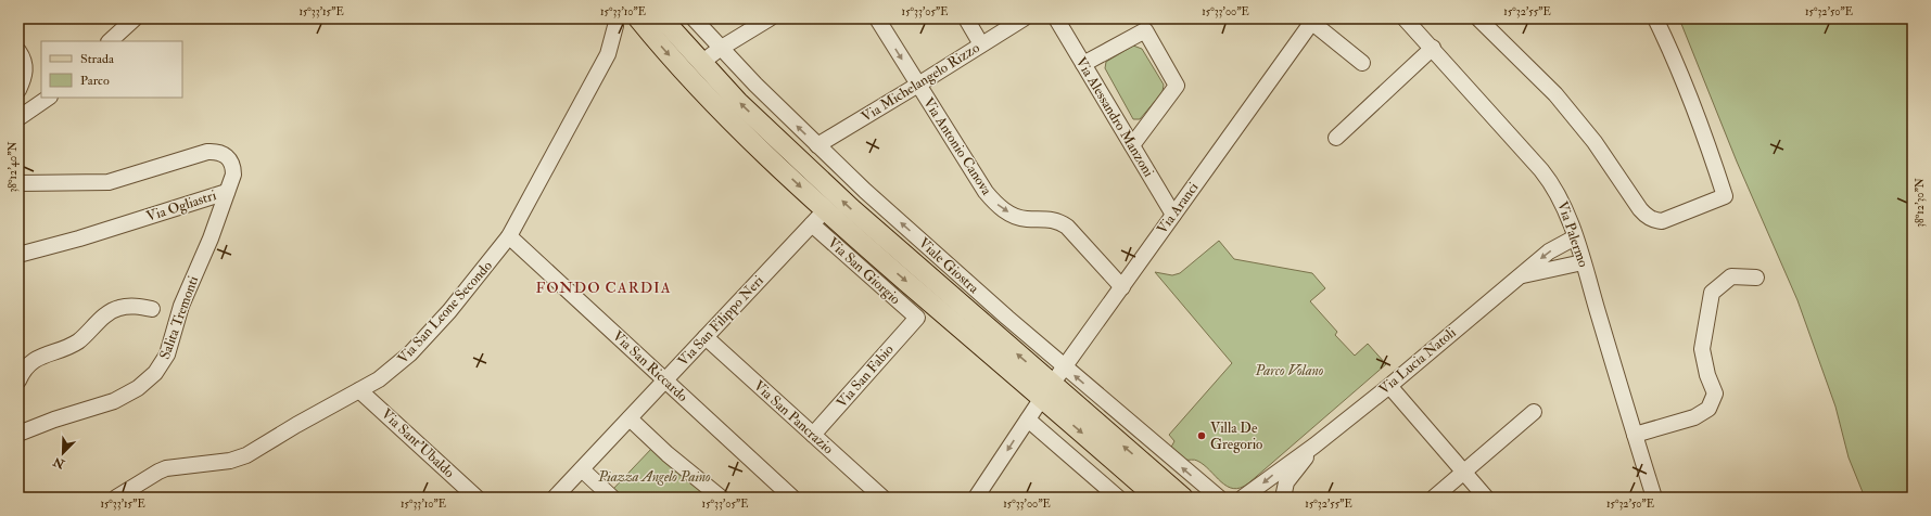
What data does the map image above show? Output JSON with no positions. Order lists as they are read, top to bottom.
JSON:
{
  "streets": {
    "main road": ["Viale Giostra"],
    "street": [
      "Via Michelangelo Rizzo",
      "Via Alessandro Manzoni",
      "Via Antonio Canova",
      "Via Ogliastri",
      "Via Aranci",
      "Via Palermo",
      "Via San Giorgio",
      "Via San Leone Secondo",
      "Salita Tremonti",
      "Via San Filippo Neri",
      "Via Lucia Natoli",
      "Via San Riccardo",
      "Via San Fabio",
      "Via San Pancrazio",
      "Via Sant'Ubaldo"
    ]
  },
  "crossings": [
    ["Via Michelangelo Rizzo", "Via Antonio Canova"],
    ["Via Michelangelo Rizzo", "Viale Giostra"],
    ["Via Alessandro Manzoni", "Via Aranci"],
    ["Via Antonio Canova", "Via Aranci"],
    ["Via Ogliastri", "Salita Tremonti"],
    ["Via Aranci", "Viale Giostra"],
    ["Via Palermo", "Via Lucia Natoli"],
    ["Viale Giostra", "Via San Filippo Neri"],
    ["Via San Giorgio", "Via San Filippo Neri"],
    ["Via San Giorgio", "Via San Fabio"],
    ["Via San Leone Secondo", "Via San Riccardo"],
    ["Via San Leone Secondo", "Via Sant'Ubaldo"],
    ["Via San Filippo Neri", "Via San Riccardo"],
    ["Via San Filippo Neri", "Via San Pancrazio"],
    ["Via San Fabio", "Via San Pancrazio"]
  ],
  "one_way": ["Via Antonio Canova"],
  "districts": ["FONDO CARDIA"],
  "parks": ["Parco Volano", "Piazza Angelo Paino"],
  "places": ["Villa De Gregorio"],
  "legend": ["Strada", "Parco"],
  "north": "bottom left",
  "coordinates": [
    "15°33'15\"E",
    "15°33'10\"E",
    "15°33'05\"E",
    "15°33'00\"E",
    "15°32'55\"E",
    "15°32'50\"E",
    "38°12'40\"N",
    "38°12'30\"N"
  ]
}
